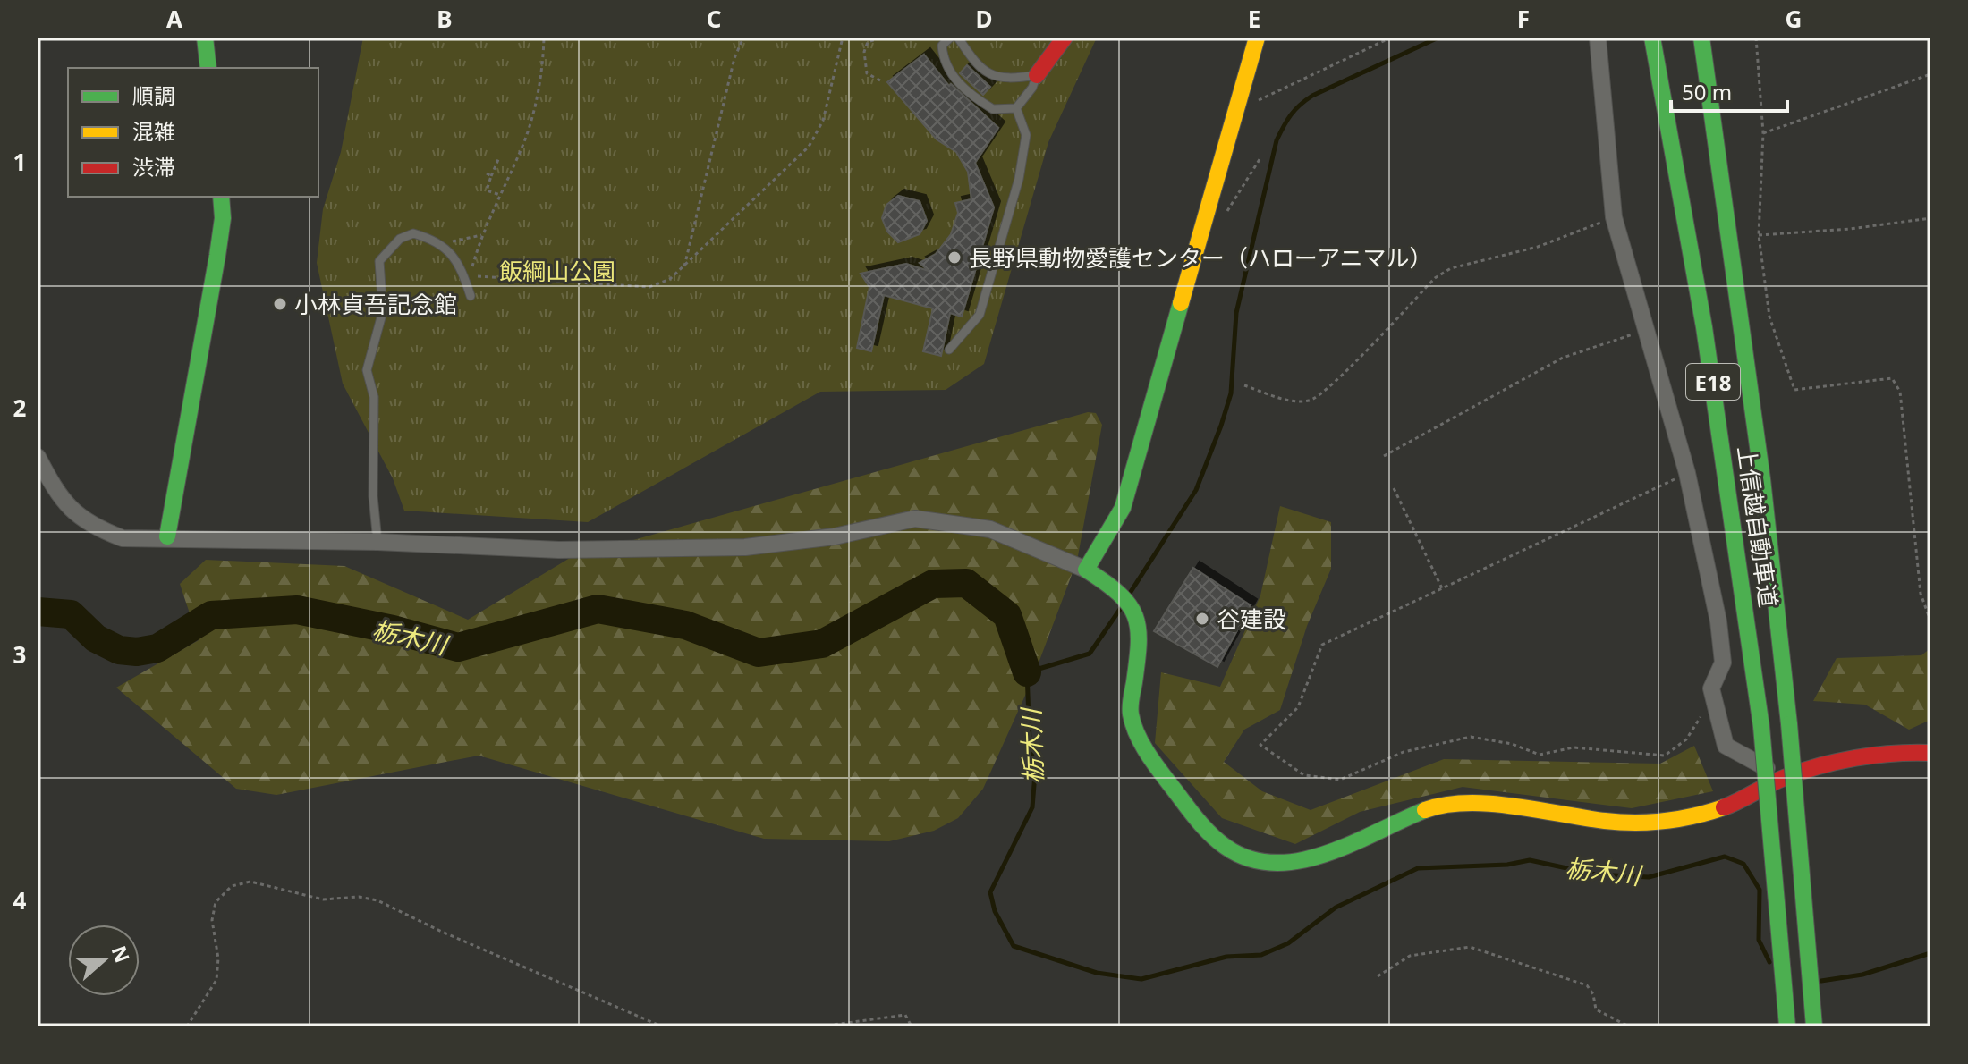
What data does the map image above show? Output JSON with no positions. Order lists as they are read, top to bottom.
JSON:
{
  "streets": {
    "main road": ["E18", "上信越自動車道"]
  },
  "water": ["栃木川"],
  "parks": ["飯綱山公園"],
  "places": ["長野県動物愛護センター（ハローアニマル）", "小林貞吾記念館", "谷建設"],
  "legend": ["順調", "混雑", "渋滞"],
  "scale_bar": "50 m",
  "north": "right",
  "grid": {
    "columns": [
      "A",
      "B",
      "C",
      "D",
      "E",
      "F",
      "G"
    ],
    "rows": [
      "1",
      "2",
      "3",
      "4"
    ]
  }
}
